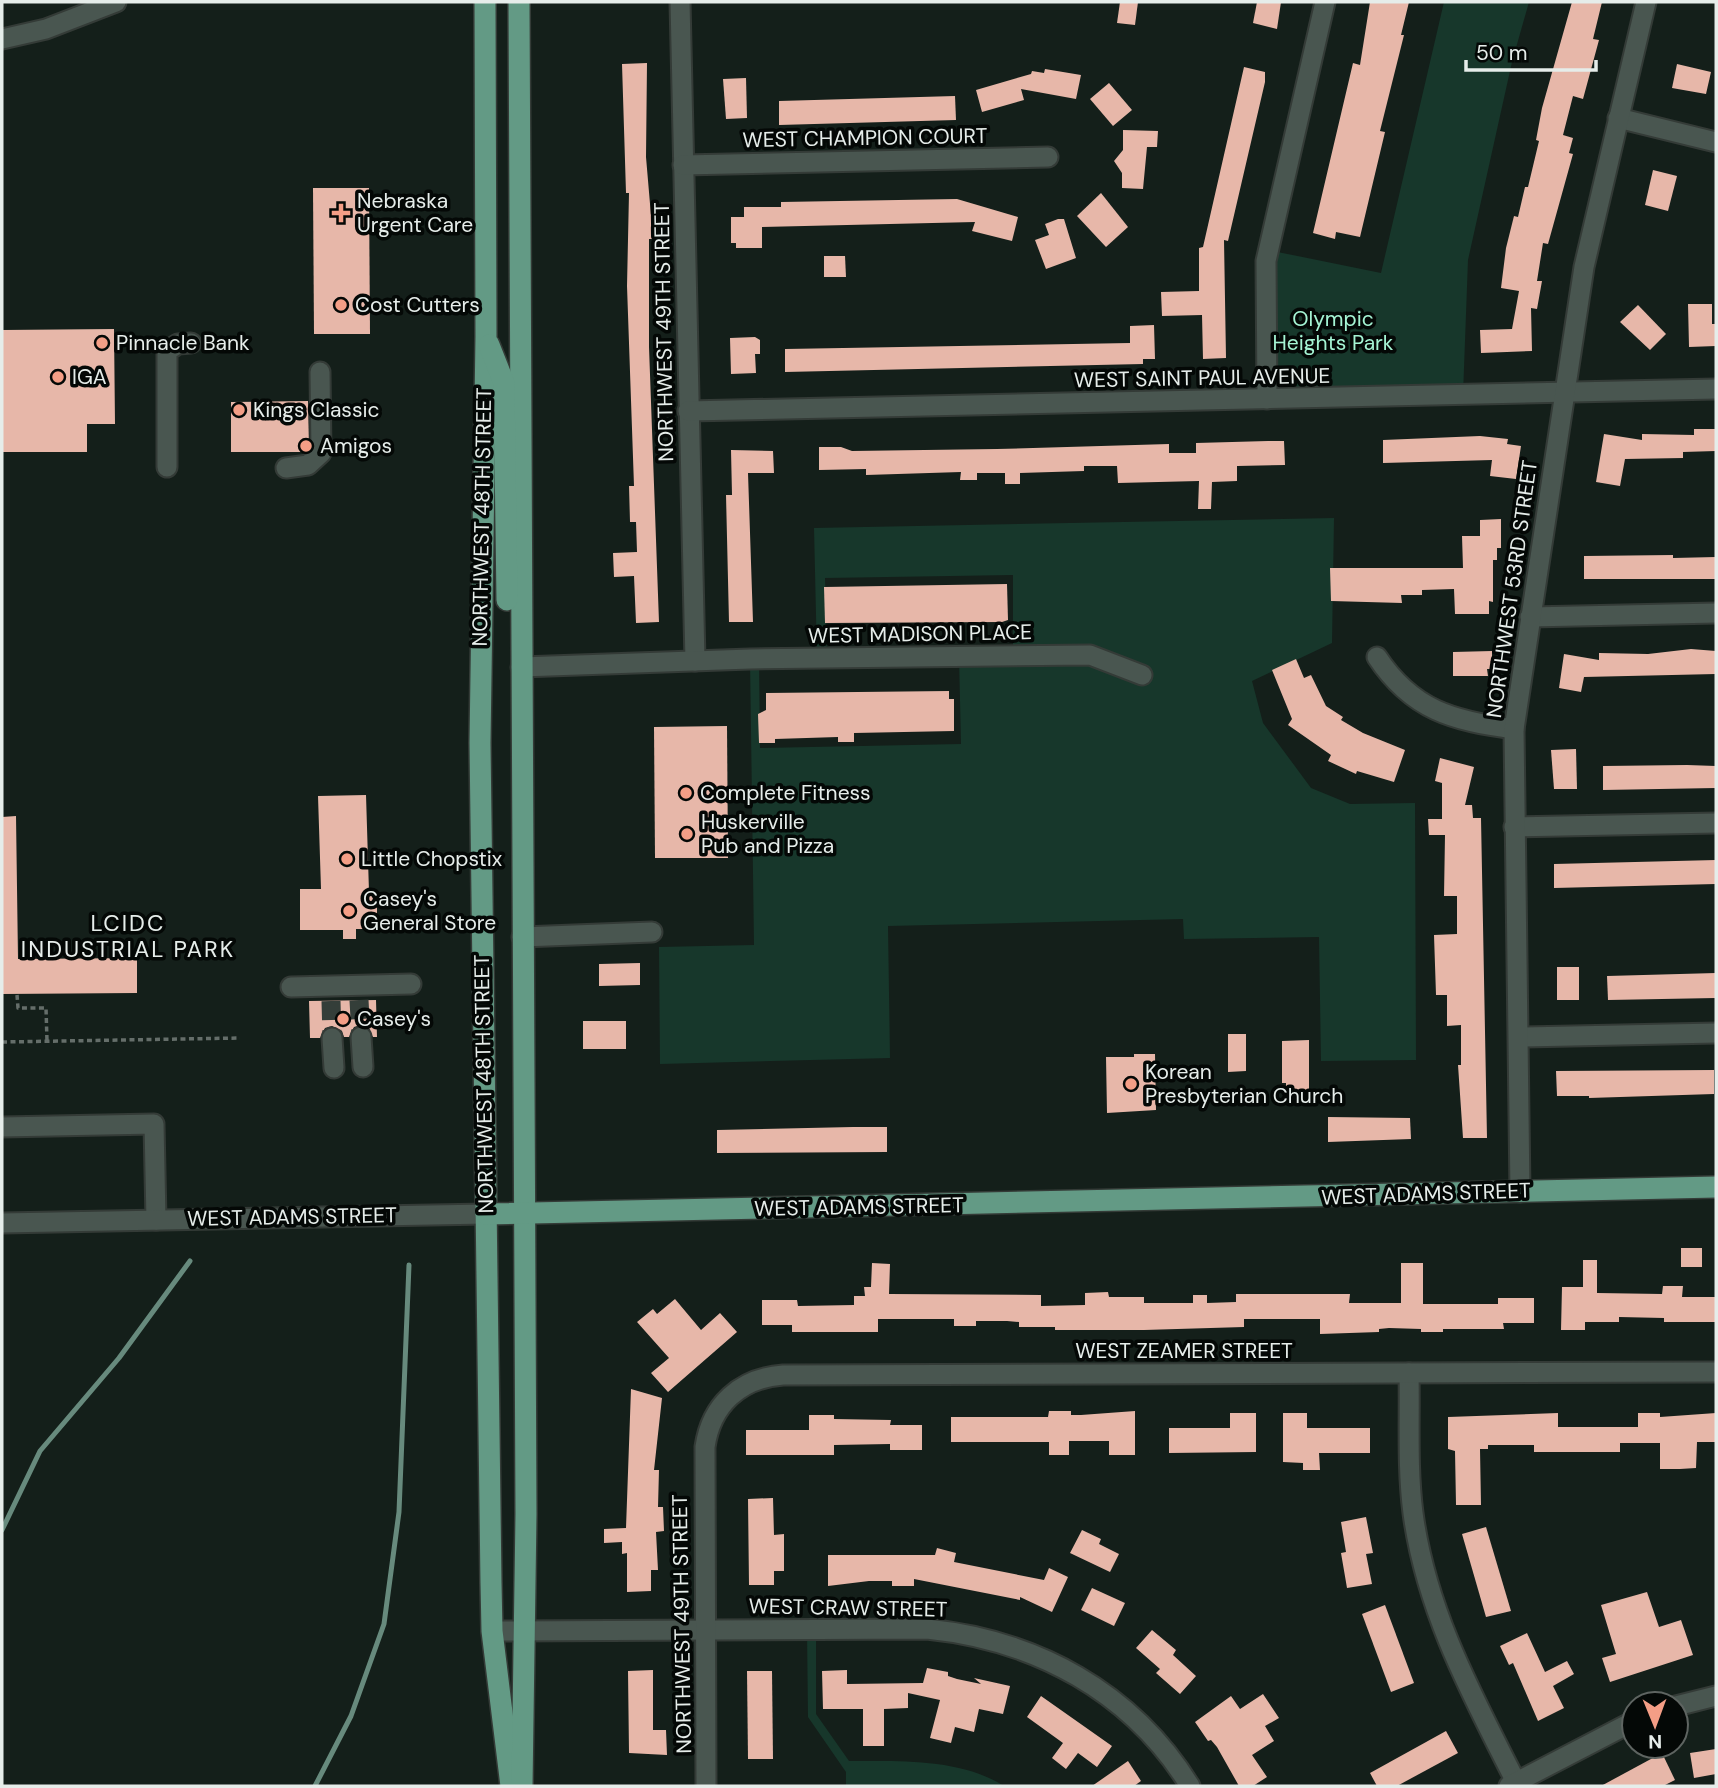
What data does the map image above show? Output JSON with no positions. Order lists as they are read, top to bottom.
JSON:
{
  "streets": {
    "main road": ["NORTHWEST 48TH STREET", "WEST ADAMS STREET"],
    "street": [
      "WEST CHAMPION COURT",
      "NORTHWEST 49TH STREET",
      "WEST SAINT PAUL AVENUE",
      "NORTHWEST 53RD STREET",
      "WEST MADISON PLACE",
      "WEST ZEAMER STREET",
      "WEST CRAW STREET"
    ]
  },
  "crossings": [
    ["WEST CHAMPION COURT", "NORTHWEST 49TH STREET"],
    ["NORTHWEST 49TH STREET", "WEST SAINT PAUL AVENUE"],
    ["NORTHWEST 49TH STREET", "WEST MADISON PLACE"],
    ["NORTHWEST 49TH STREET", "WEST ZEAMER STREET"],
    ["NORTHWEST 49TH STREET", "WEST CRAW STREET"],
    ["WEST SAINT PAUL AVENUE", "NORTHWEST 53RD STREET"],
    ["NORTHWEST 48TH STREET", "WEST MADISON PLACE"],
    ["NORTHWEST 48TH STREET", "WEST ADAMS STREET"],
    ["NORTHWEST 48TH STREET", "WEST CRAW STREET"],
    ["NORTHWEST 53RD STREET", "WEST ADAMS STREET"]
  ],
  "districts": ["LCIDC INDUSTRIAL PARK"],
  "parks": ["Olympic Heights Park"],
  "places": {
    "health": ["Nebraska Urgent Care"],
    "other": [
      "Cost Cutters",
      "Pinnacle Bank",
      "IGA",
      "Kings Classic",
      "Amigos",
      "Complete Fitness",
      "Huskerville Pub and Pizza",
      "Little Chopstix",
      "Casey's General Store",
      "Casey's",
      "Korean Presbyterian Church"
    ]
  },
  "scale_bar": "50 m",
  "north": "bottom"
}
